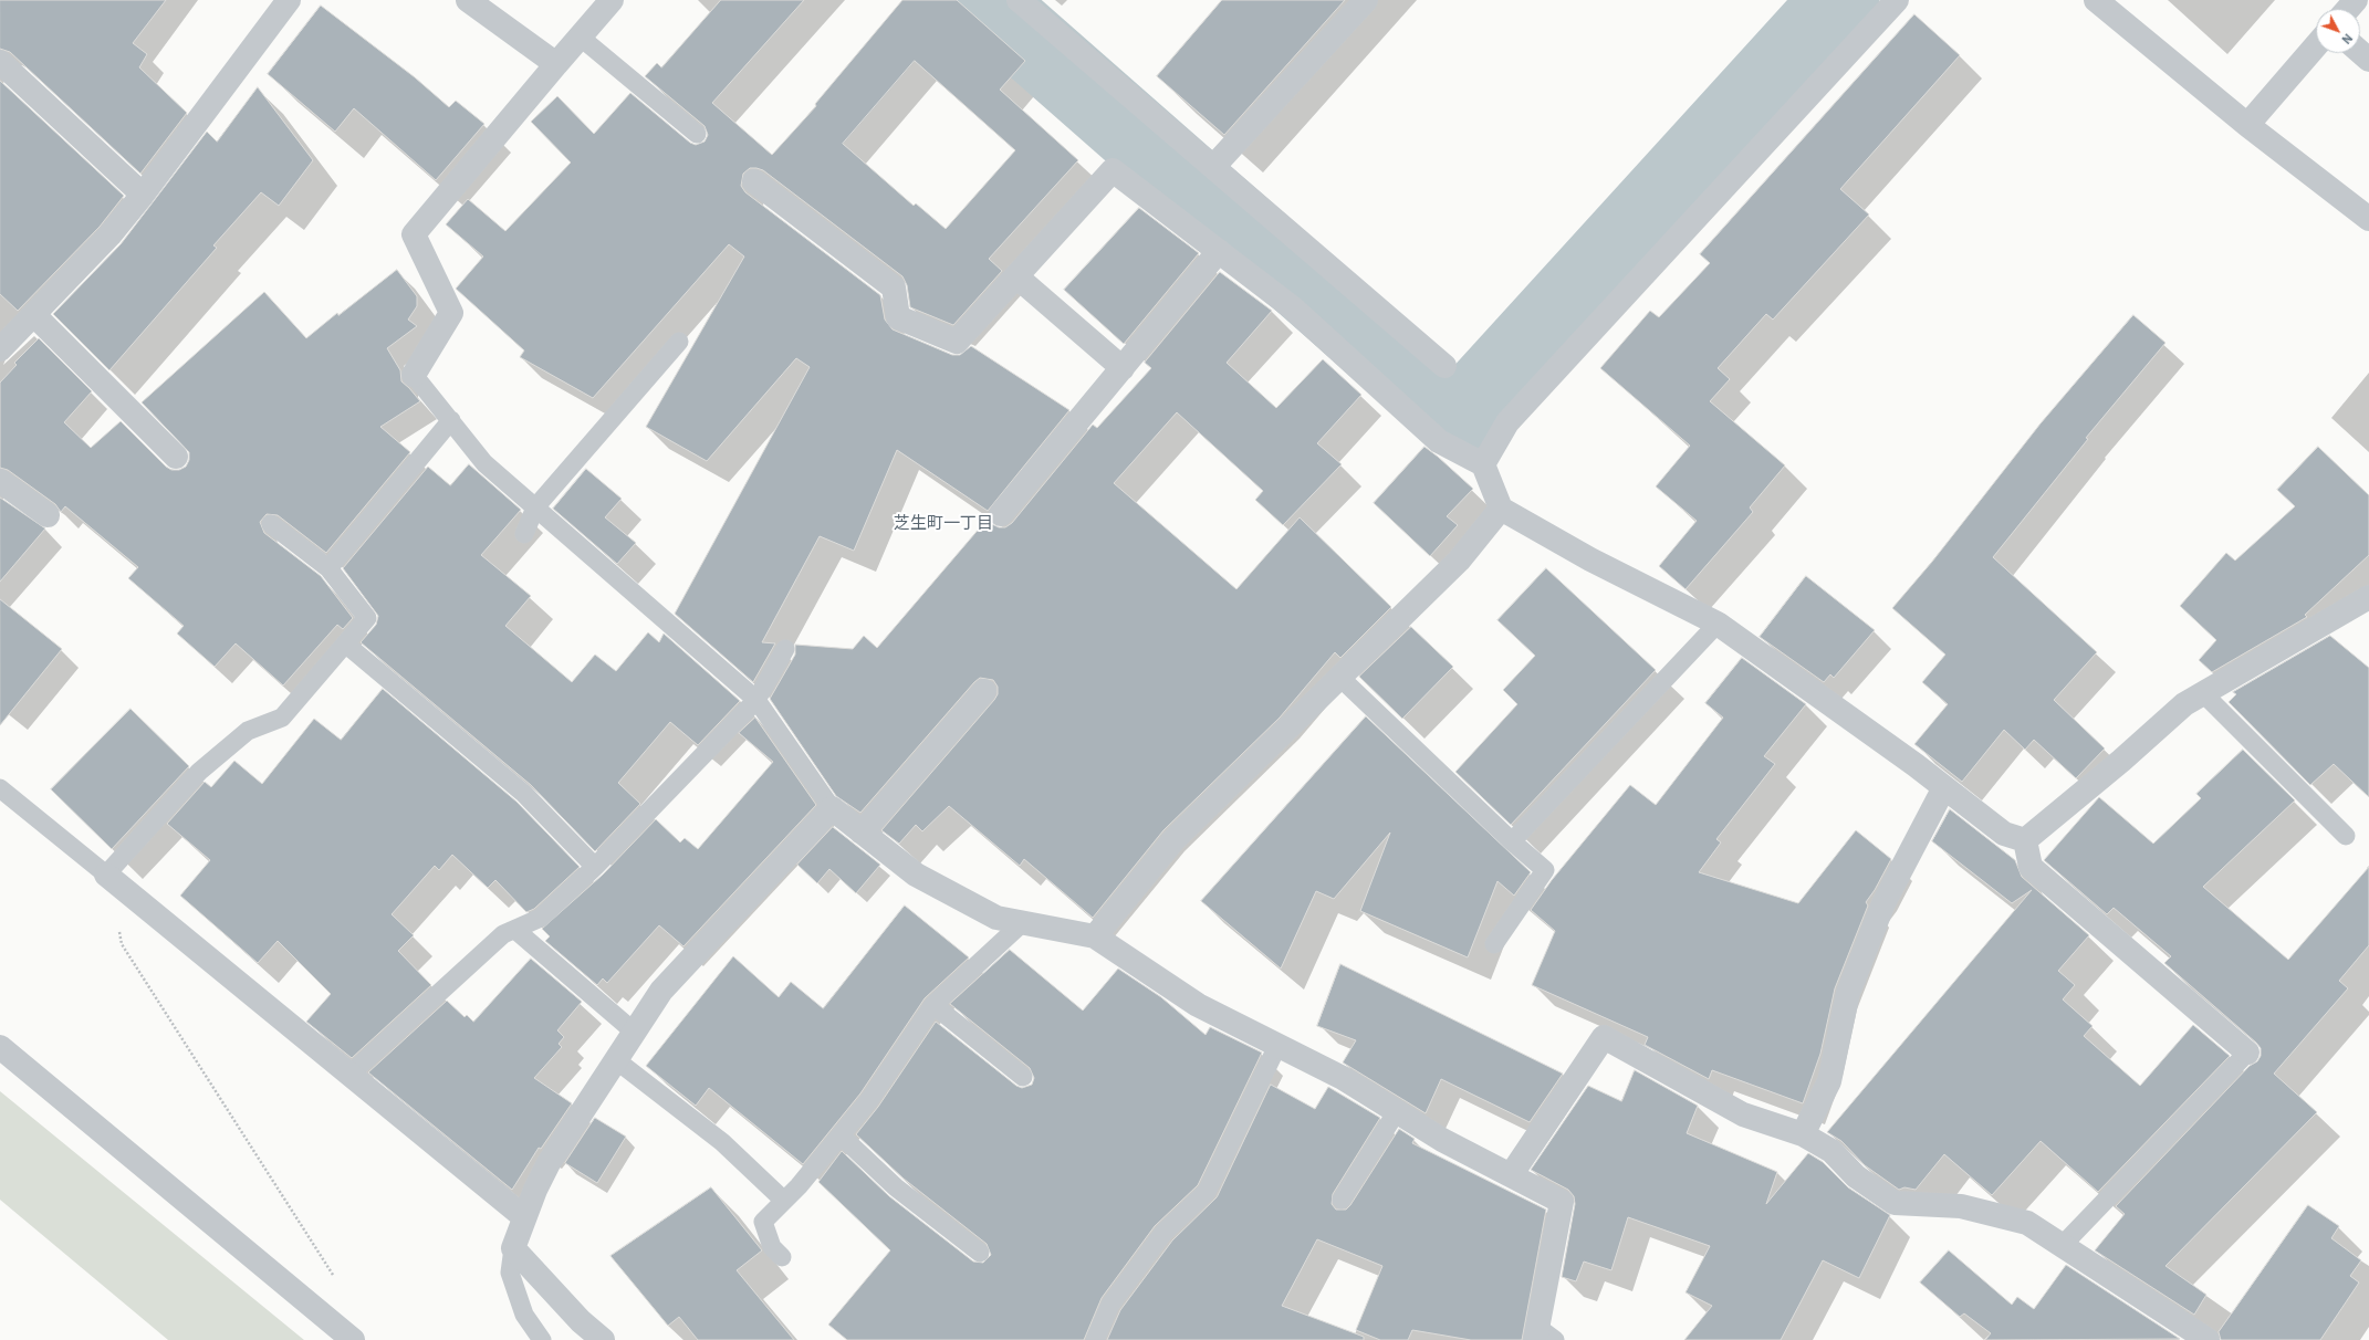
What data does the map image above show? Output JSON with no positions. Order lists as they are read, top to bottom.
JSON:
{
  "districts": ["芝生町一丁目"],
  "north": "bottom right"
}
